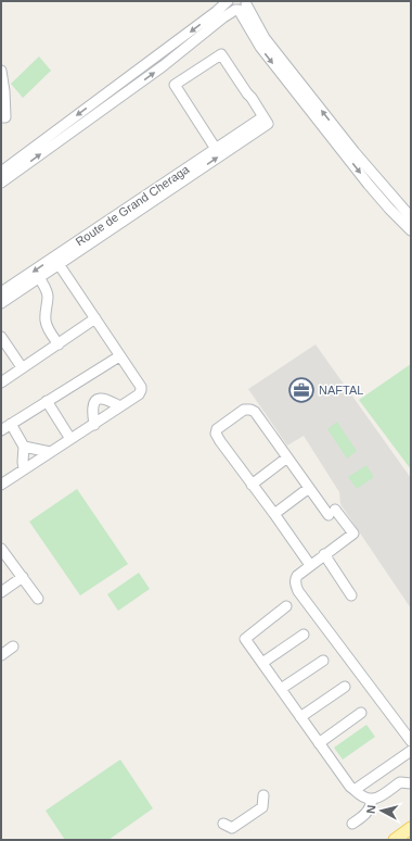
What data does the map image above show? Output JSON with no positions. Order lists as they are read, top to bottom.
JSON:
{
  "streets": {
    "street": ["Route de Grand Cheraga"]
  },
  "places": {
    "office": ["NAFTAL"]
  },
  "north": "left"
}
